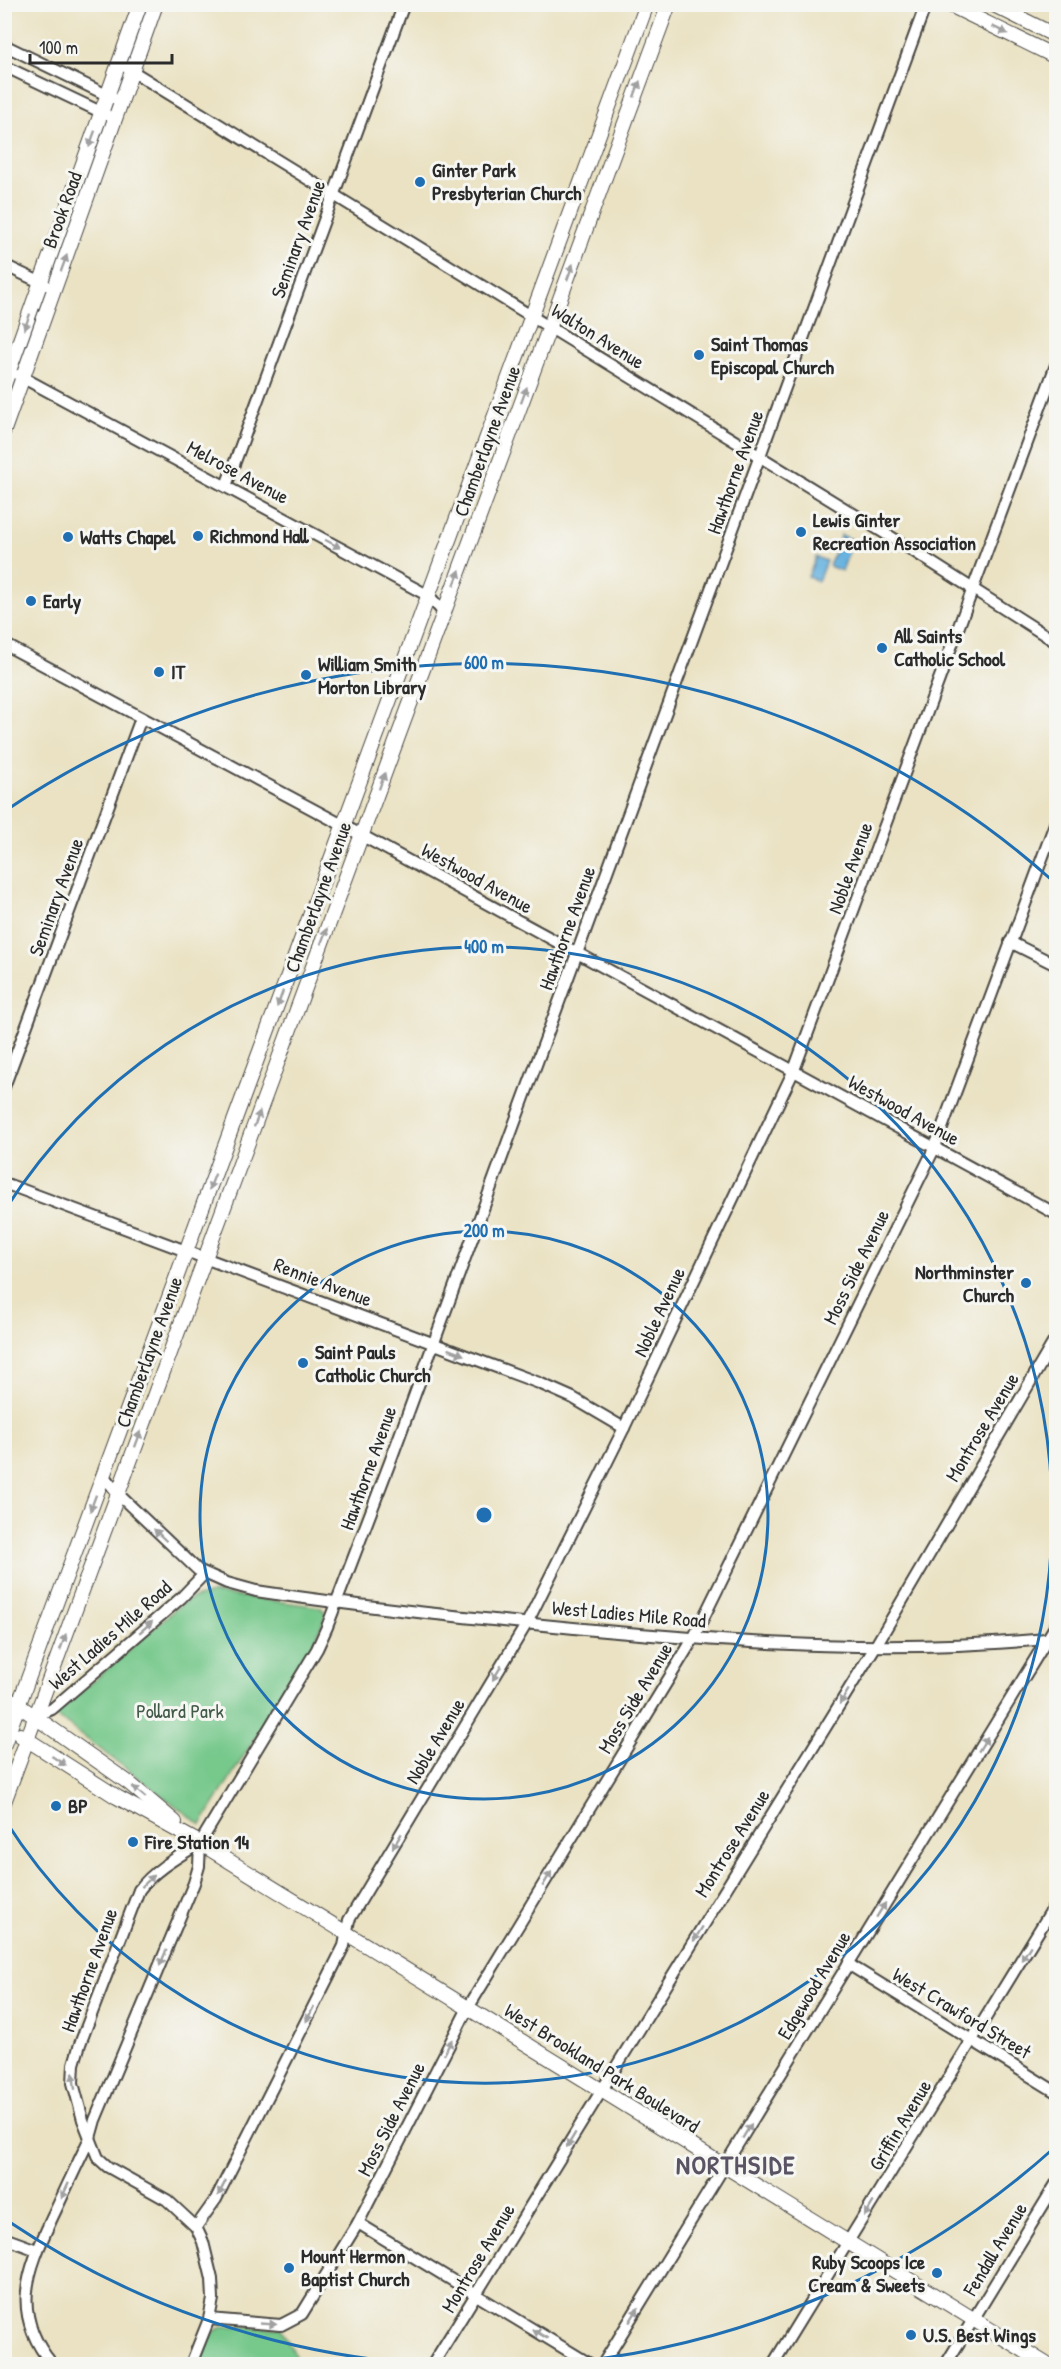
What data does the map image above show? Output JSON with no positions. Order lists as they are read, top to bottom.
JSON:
{
  "streets": {
    "main road": ["Brook Road", "Chamberlayne Avenue", "West Brookland Park Boulevard"],
    "street": [
      "Seminary Avenue",
      "Walton Avenue",
      "Melrose Avenue",
      "Hawthorne Avenue",
      "Noble Avenue",
      "Westwood Avenue",
      "Moss Side Avenue",
      "Rennie Avenue",
      "Montrose Avenue",
      "West Ladies Mile Road",
      "Edgewood Avenue",
      "West Crawford Street",
      "Griffin Avenue",
      "Fendall Avenue"
    ]
  },
  "crossings": [
    ["Brook Road", "Walton Avenue"],
    ["Brook Road", "Melrose Avenue"],
    ["Seminary Avenue", "Walton Avenue"],
    ["Seminary Avenue", "Melrose Avenue"],
    ["Seminary Avenue", "Westwood Avenue"],
    ["Walton Avenue", "Chamberlayne Avenue"],
    ["Walton Avenue", "Hawthorne Avenue"],
    ["Walton Avenue", "Noble Avenue"],
    ["Chamberlayne Avenue", "Melrose Avenue"],
    ["Chamberlayne Avenue", "Westwood Avenue"],
    ["Chamberlayne Avenue", "Rennie Avenue"],
    ["Chamberlayne Avenue", "West Ladies Mile Road"],
    ["Chamberlayne Avenue", "West Brookland Park Boulevard"],
    ["Hawthorne Avenue", "Westwood Avenue"],
    ["Hawthorne Avenue", "Rennie Avenue"],
    ["Hawthorne Avenue", "West Ladies Mile Road"],
    ["Hawthorne Avenue", "West Brookland Park Boulevard"],
    ["Noble Avenue", "Westwood Avenue"],
    ["Noble Avenue", "Rennie Avenue"],
    ["Noble Avenue", "West Ladies Mile Road"],
    ["Noble Avenue", "West Brookland Park Boulevard"],
    ["Westwood Avenue", "Moss Side Avenue"],
    ["Moss Side Avenue", "West Ladies Mile Road"],
    ["Moss Side Avenue", "West Brookland Park Boulevard"],
    ["Montrose Avenue", "West Ladies Mile Road"],
    ["Montrose Avenue", "West Brookland Park Boulevard"],
    ["West Ladies Mile Road", "Edgewood Avenue"],
    ["West Ladies Mile Road", "West Brookland Park Boulevard"],
    ["Edgewood Avenue", "West Crawford Street"],
    ["Edgewood Avenue", "West Brookland Park Boulevard"],
    ["West Crawford Street", "Griffin Avenue"],
    ["West Brookland Park Boulevard", "Griffin Avenue"],
    ["West Brookland Park Boulevard", "Fendall Avenue"]
  ],
  "one_way": [
    "Melrose Avenue",
    "Moss Side Avenue",
    "Montrose Avenue",
    "Edgewood Avenue",
    "Griffin Avenue"
  ],
  "districts": ["NORTHSIDE"],
  "parks": ["Pollard Park"],
  "places": [
    "Ginter Park Presbyterian Church",
    "Saint Thomas Episcopal Church",
    "Lewis Ginter Recreation Association",
    "Richmond Hall",
    "Watts Chapel",
    "Early",
    "All Saints Catholic School",
    "IT",
    "William Smith Morton Library",
    "Northminster Church",
    "Saint Pauls Catholic Church",
    "BP",
    "Fire Station 14",
    "Mount Hermon Baptist Church",
    "Ruby Scoops Ice Cream & Sweets",
    "U.S. Best Wings"
  ],
  "scale_bar": "100 m",
  "rings": ["600 m", "400 m", "200 m"]
}
